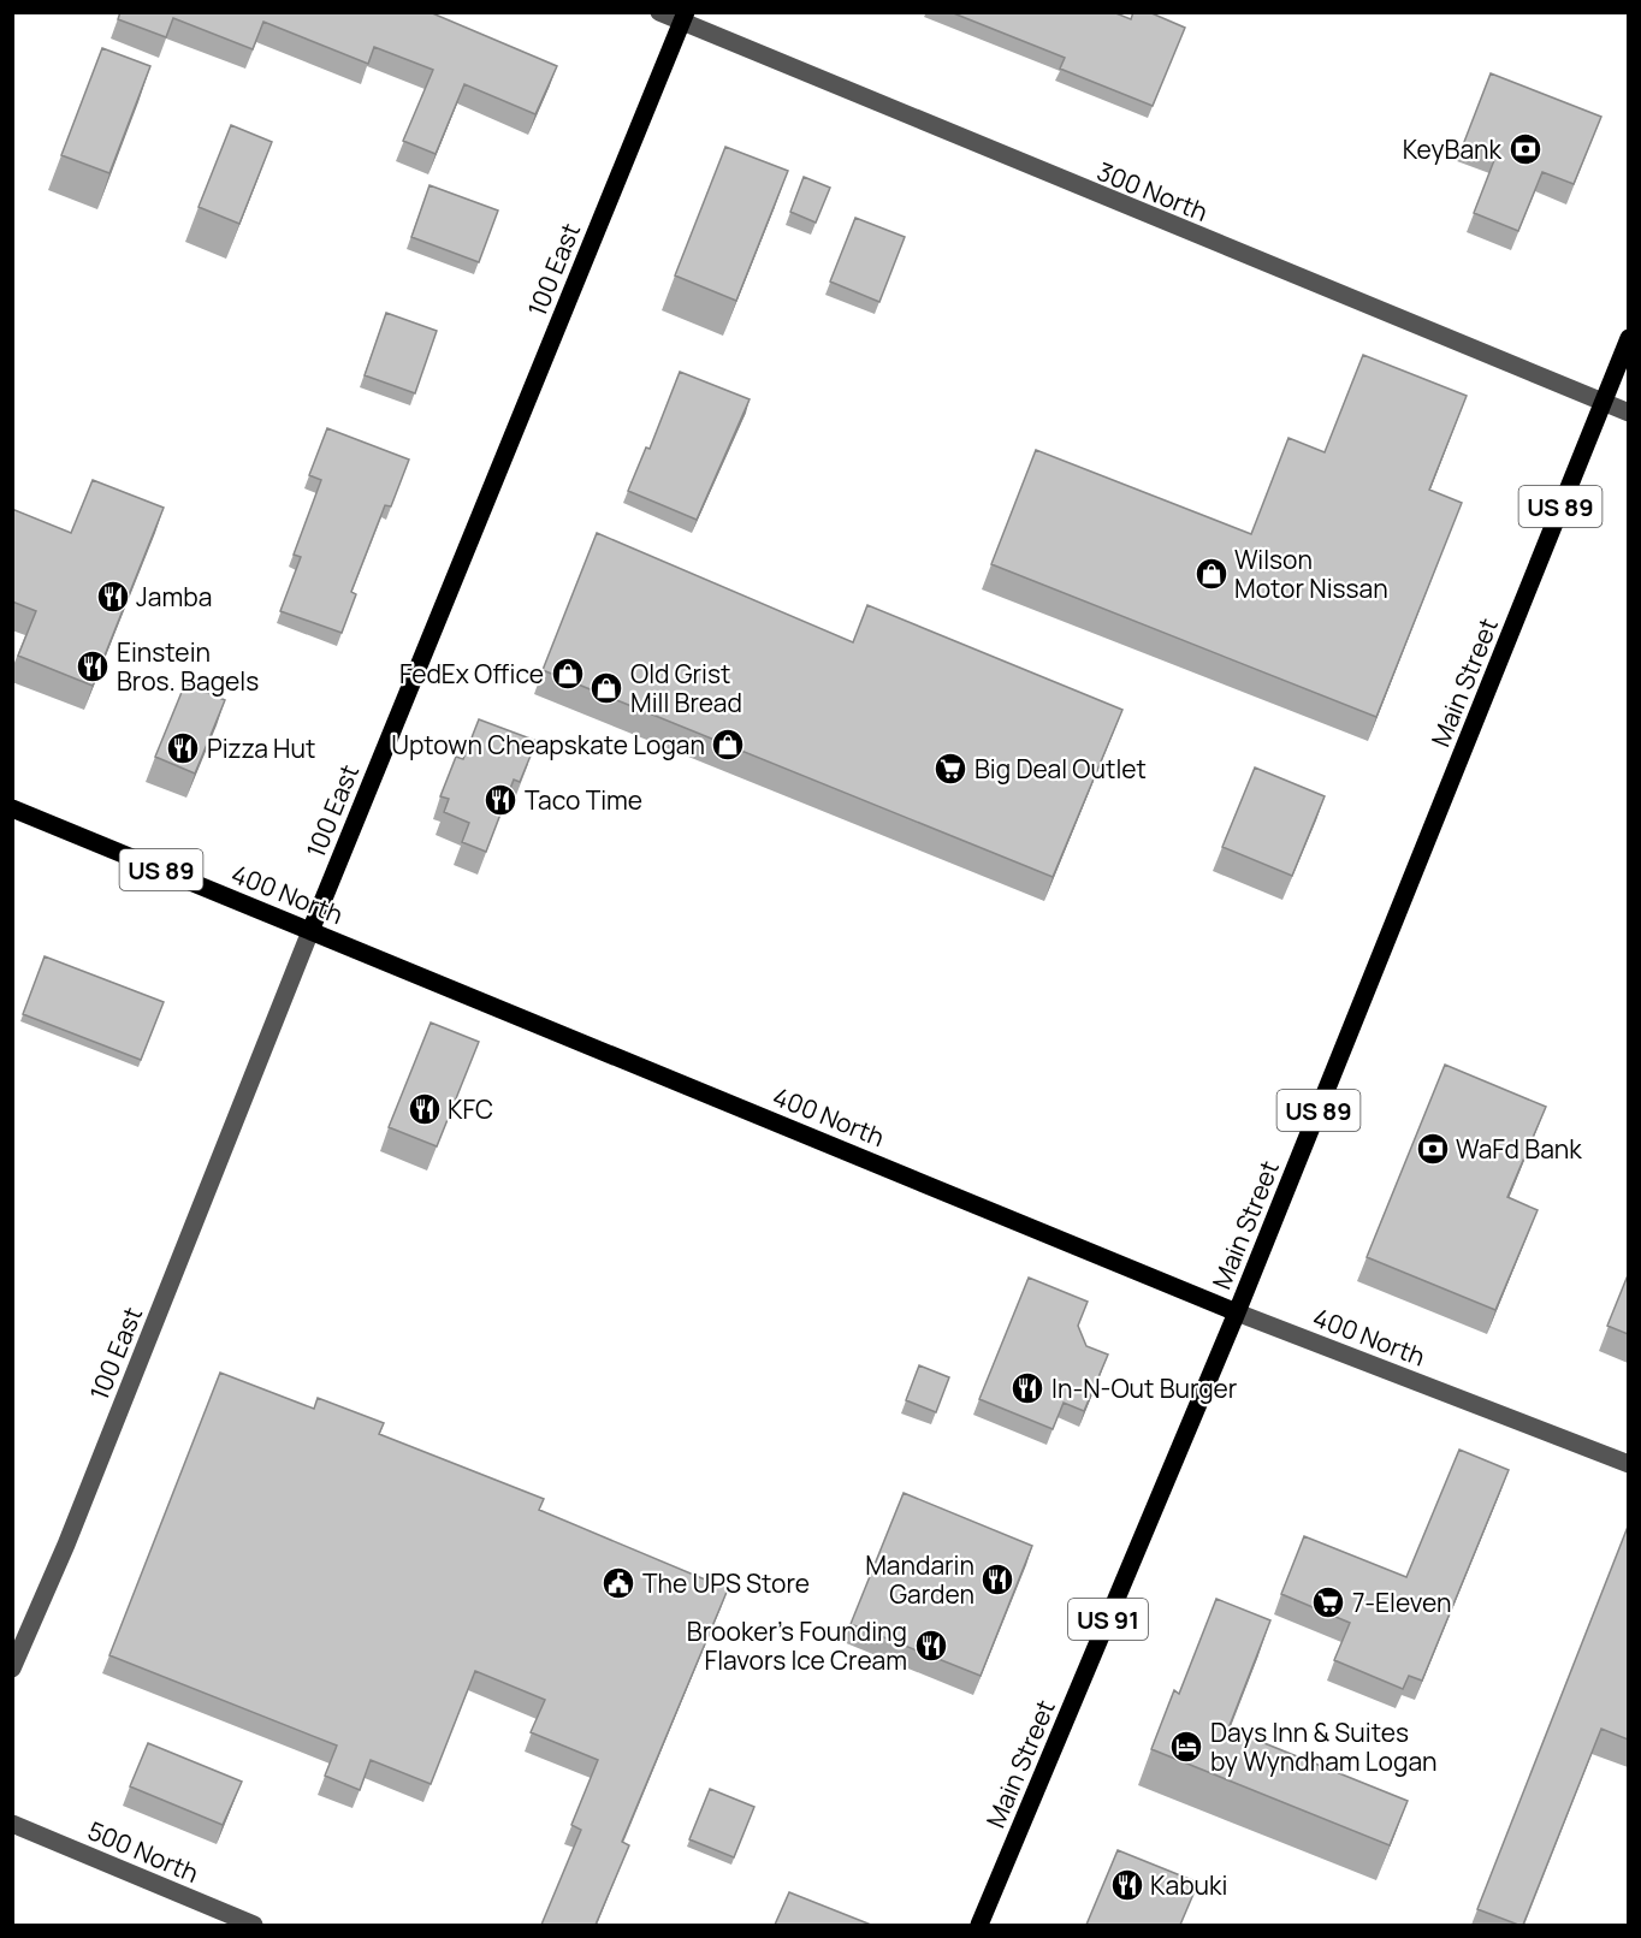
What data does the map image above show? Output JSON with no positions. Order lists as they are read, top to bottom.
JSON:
{
  "streets": {
    "main road": [
      "100 East",
      "US 89",
      "Main Street",
      "400 North",
      "US 91"
    ],
    "street": ["300 North", "500 North"]
  },
  "crossings": [
    ["300 North", "100 East"],
    ["300 North", "Main Street"],
    ["100 East", "400 North"],
    ["Main Street", "400 North"]
  ],
  "places": {
    "bank": ["KeyBank", "WaFd Bank"],
    "shop": [
      "Wilson Motor Nissan",
      "FedEx Office",
      "Old Grist Mill Bread",
      "Uptown Cheapskate Logan"
    ],
    "restaurant": [
      "Jamba",
      "Einstein Bros. Bagels",
      "Pizza Hut",
      "Taco Time",
      "KFC",
      "In-N-Out Burger",
      "Mandarin Garden",
      "Brooker's Founding Flavors Ice Cream",
      "Kabuki"
    ],
    "supermarket": ["Big Deal Outlet", "7-Eleven"],
    "public building": ["The UPS Store"],
    "hotel": ["Days Inn & Suites by Wyndham Logan"]
  }
}
